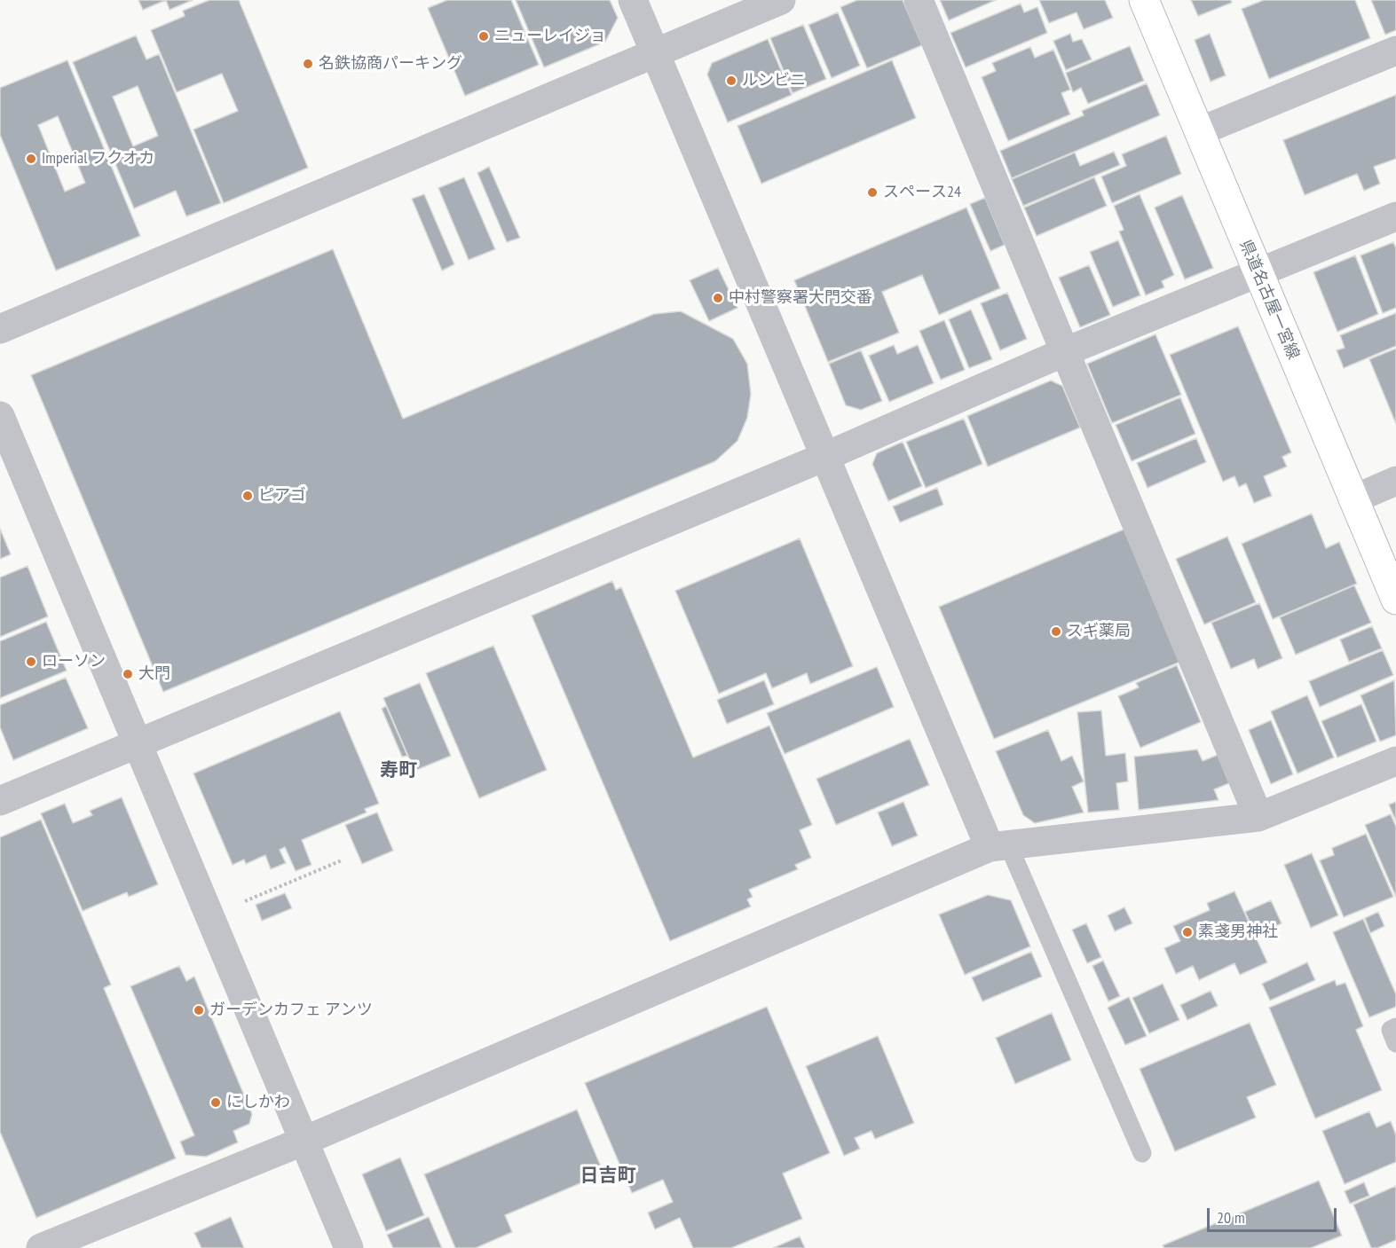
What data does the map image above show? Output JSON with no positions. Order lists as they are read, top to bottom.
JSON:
{
  "streets": {
    "main road": ["県道名古屋一宮線"]
  },
  "districts": ["寿町", "日吉町"],
  "places": [
    "ニューレイジョ",
    "名鉄協商パーキング",
    "ルンビニ",
    "Imperial フクオカ",
    "スペース24",
    "中村警察署大門交番",
    "ピアゴ",
    "スギ薬局",
    "ローソン",
    "大門",
    "素戔男神社",
    "ガーデンカフェ アンツ",
    "にしかわ"
  ],
  "scale_bar": "20 m"
}
